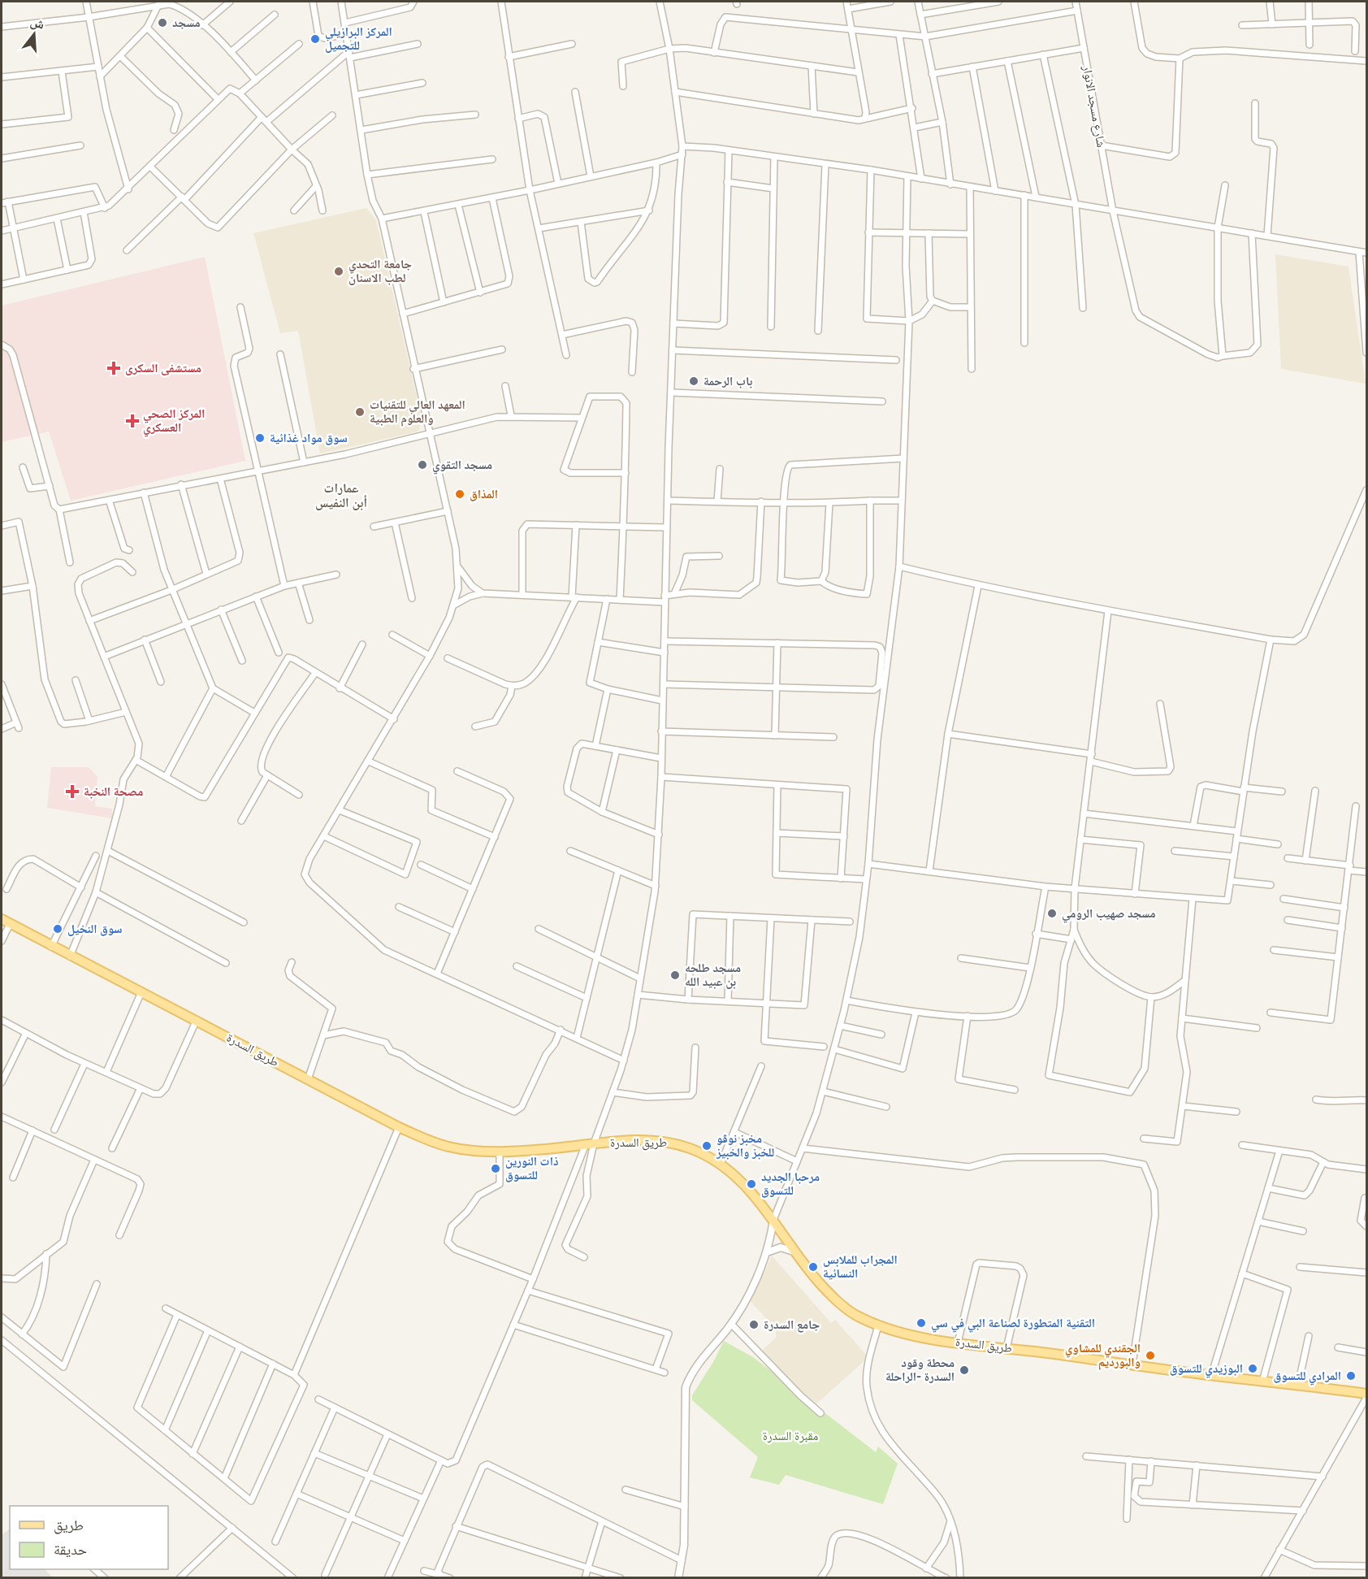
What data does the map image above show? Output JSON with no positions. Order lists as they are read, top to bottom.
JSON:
{
  "streets": {
    "main road": ["طريق السدرة"],
    "street": ["شارع مسجد الانوار"]
  },
  "districts": ["عمارات أبن النفيس"],
  "parks": ["مقبرة السدرة"],
  "places": {
    "other": [
      "مسجد",
      "المركز البرازيلي للتجميل",
      "جامعة التحدي لطب الاسنان",
      "باب الرحمة",
      "المعهد العالي للتقنيات والعلوم الطبية",
      "سوق مواد غذائية",
      "مسجد التقوي",
      "المذاق",
      "مسجد صهيب الرومي",
      "سوق النخيل",
      "مسجد طلحه بن عبيد الله",
      "مخبز نوڤو للخبز والخبيز",
      "ذات النورين للتسوق",
      "مرحبا الجديد للتسوق",
      "المجراب للملابس النسائية",
      "التقنية المتطورة لصناعة البي في سي",
      "جامع السدرة",
      "الجقندي للمشاوي والبورديم",
      "البوزيدي للتسوق",
      "محطة وقود السدرة -الراحلة",
      "المرادي للتسوق"
    ],
    "health": ["مستشفى السكرى", "المركز الصحي العسكري", "مصحة النخبة"]
  },
  "legend": ["طريق", "حديقة"],
  "north": "top"
}
